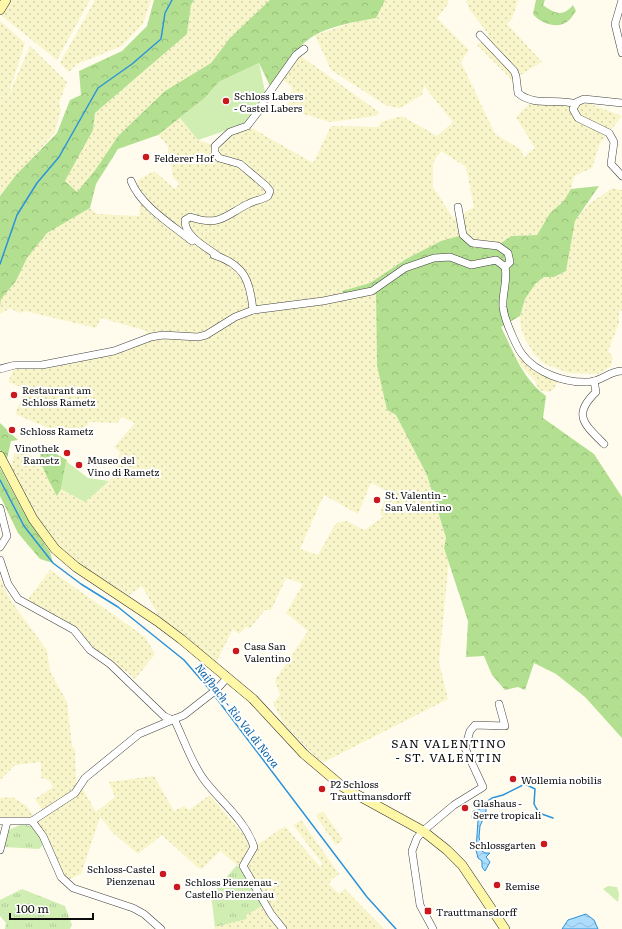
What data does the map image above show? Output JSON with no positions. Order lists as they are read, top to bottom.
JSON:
{
  "districts": ["SAN VALENTINO - ST. VALENTIN"],
  "water": ["Naifbach - Rio Val di Nova"],
  "places": {
    "other": [
      "Schloss Labers - Castel Labers",
      "Felderer Hof",
      "Restaurant am Schloss Rametz",
      "Schloss Rametz",
      "Vinothek Rametz",
      "Museo del Vino di Rametz",
      "St. Valentin - San Valentino",
      "Casa San Valentino",
      "Wollemia nobilis",
      "P2 Schloss Trauttmansdorff",
      "Glashaus - Serre tropicali",
      "Schlossgarten",
      "Schloss-Castel Pienzenau",
      "Remise",
      "Schloss Pienzenau - Castello Pienzenau"
    ],
    "transit": ["Trauttmansdorff"]
  },
  "scale_bar": "100 m"
}
